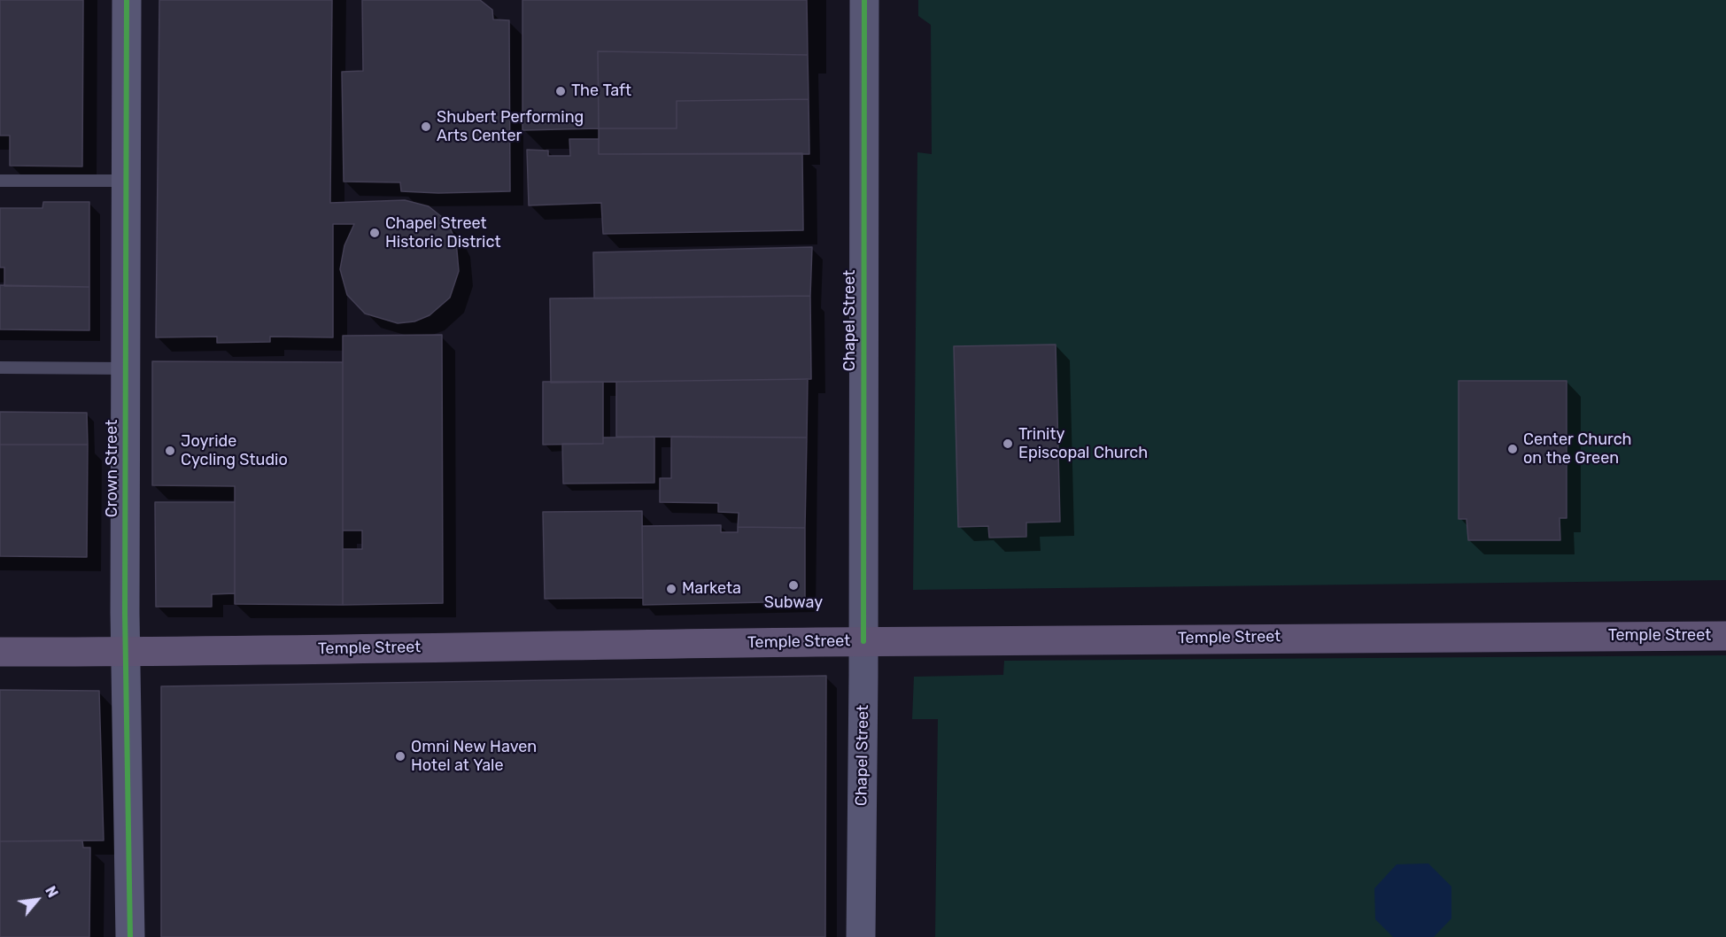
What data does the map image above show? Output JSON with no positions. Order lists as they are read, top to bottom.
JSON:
{
  "streets": {
    "main road": ["Temple Street"],
    "street": ["Chapel Street", "Crown Street"]
  },
  "crossings": [
    ["Chapel Street", "Temple Street"],
    ["Crown Street", "Temple Street"]
  ],
  "places": [
    "The Taft",
    "Shubert Performing Arts Center",
    "Chapel Street Historic District",
    "Trinity Episcopal Church",
    "Center Church on the Green",
    "Joyride Cycling Studio",
    "Subway",
    "Marketa",
    "Omni New Haven Hotel at Yale"
  ],
  "north": "top right"
}
